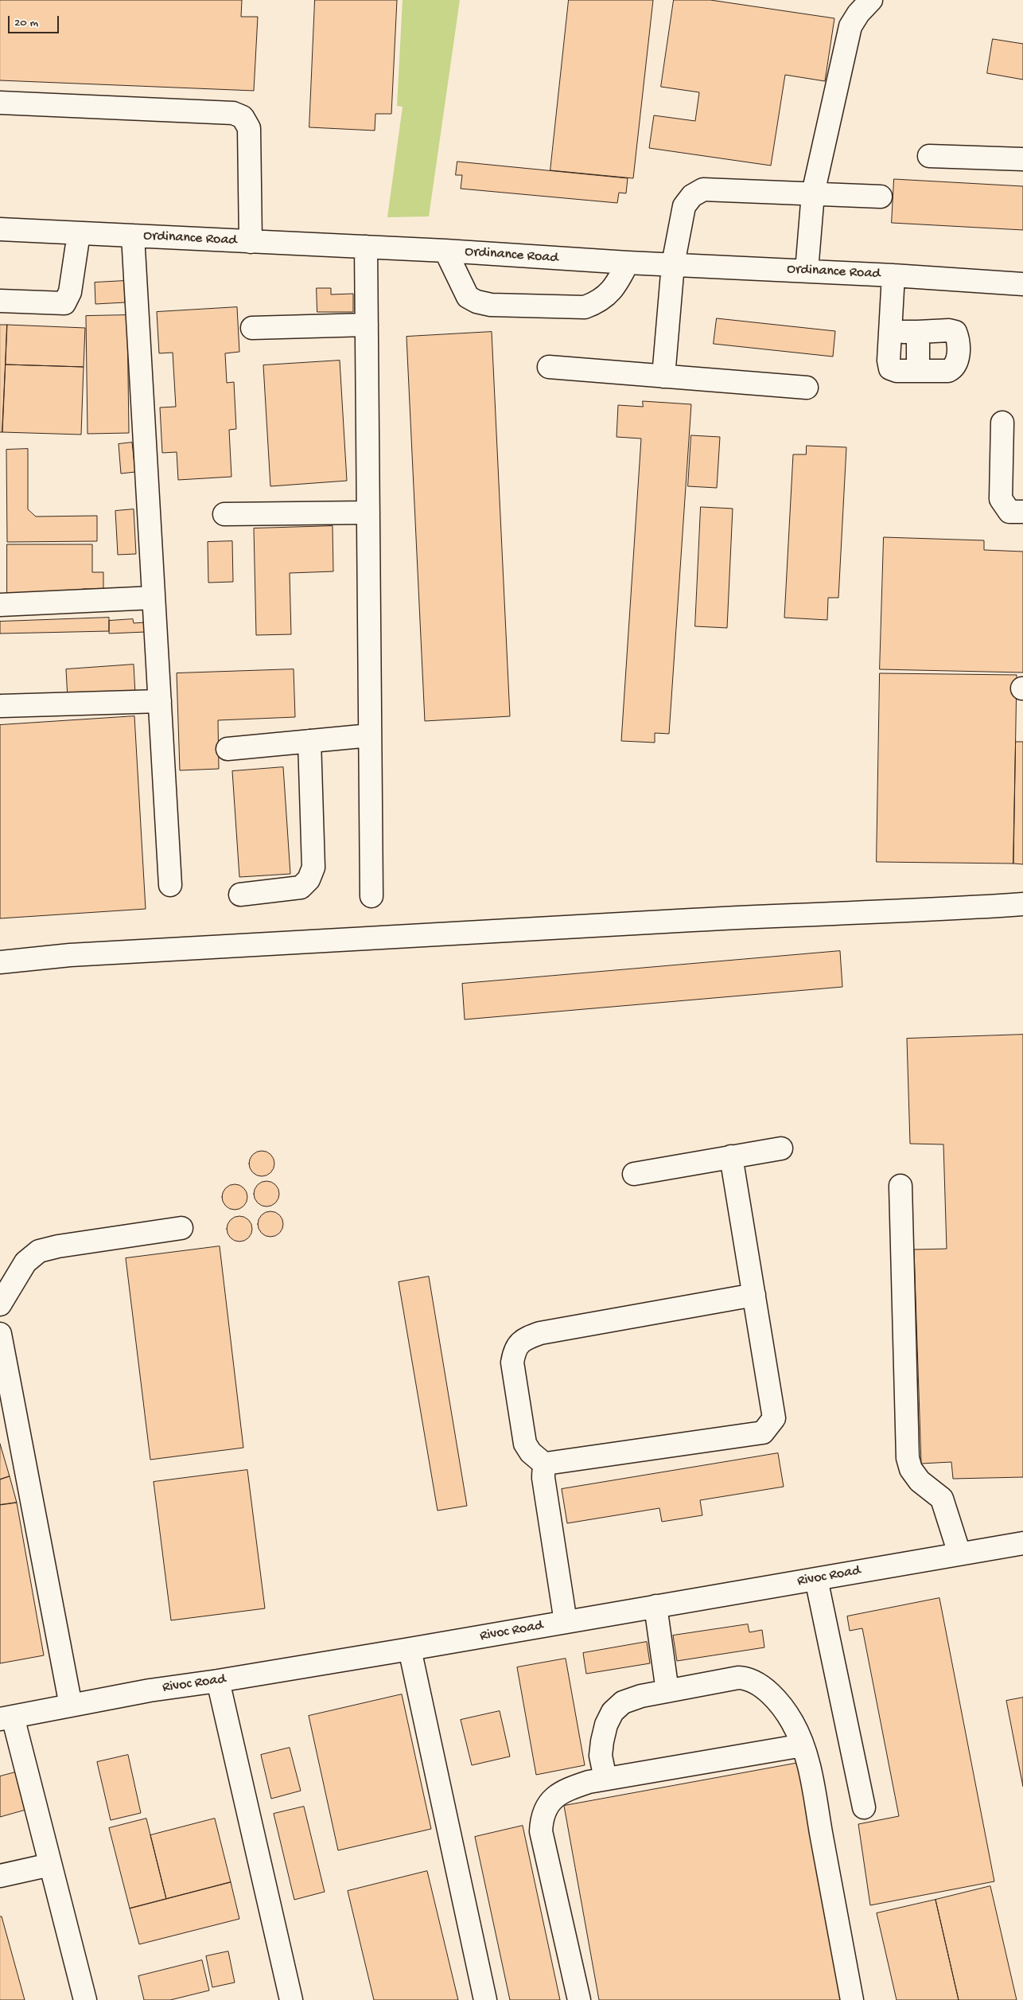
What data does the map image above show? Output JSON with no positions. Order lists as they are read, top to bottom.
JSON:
{
  "streets": {
    "street": ["Ordinance Road", "Rivoc Road"]
  },
  "scale_bar": "20 m"
}
